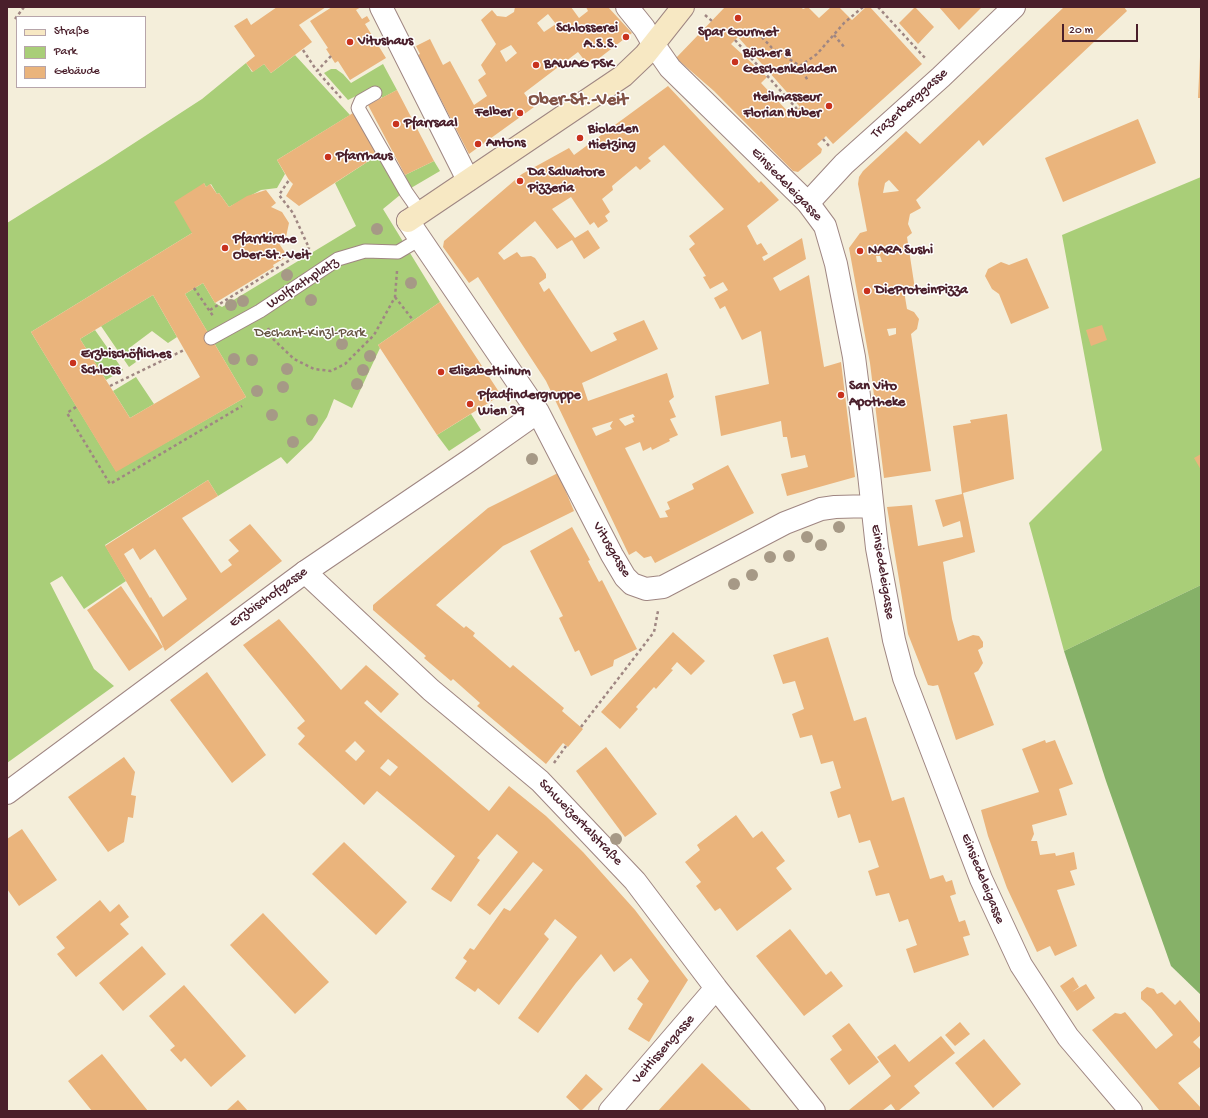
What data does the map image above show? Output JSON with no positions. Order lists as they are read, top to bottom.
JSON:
{
  "streets": {
    "street": [
      "Trazerberggasse",
      "Einsiedeleigasse",
      "Vitusgasse",
      "Erzbischofgasse",
      "Schweizertalstraße",
      "Veitlissengasse"
    ],
    "lane": ["Wolfrathplatz"]
  },
  "crossings": [
    ["Trazerberggasse", "Einsiedeleigasse"],
    ["Einsiedeleigasse", "Vitusgasse"],
    ["Vitusgasse", "Erzbischofgasse"],
    ["Erzbischofgasse", "Schweizertalstraße"],
    ["Schweizertalstraße", "Veitlissengasse"]
  ],
  "districts": ["Ober-St.-Veit"],
  "parks": ["Dechant-Kinzl-Park"],
  "places": [
    "Spar Gourmet",
    "Schlosserei A.S.S.",
    "Vitushaus",
    "Bücher & Geschenkeladen",
    "BAWAG PSK",
    "Heilmasseur Florian Huber",
    "Felber",
    "Pfarrsaal",
    "Bioladen Hietzing",
    "Antons",
    "Pfarrhaus",
    "Da Salvatore Pizzeria",
    "Pfarrkirche Ober-St.-Veit",
    "NARA Sushi",
    "DieProteinPizza",
    "Erzbischöfliches Schloss",
    "Elisabethinum",
    "San Vito Apotheke",
    "Pfadfindergruppe Wien 39"
  ],
  "legend": ["Straße", "Park", "Gebäude"],
  "scale_bar": "20 m"
}
